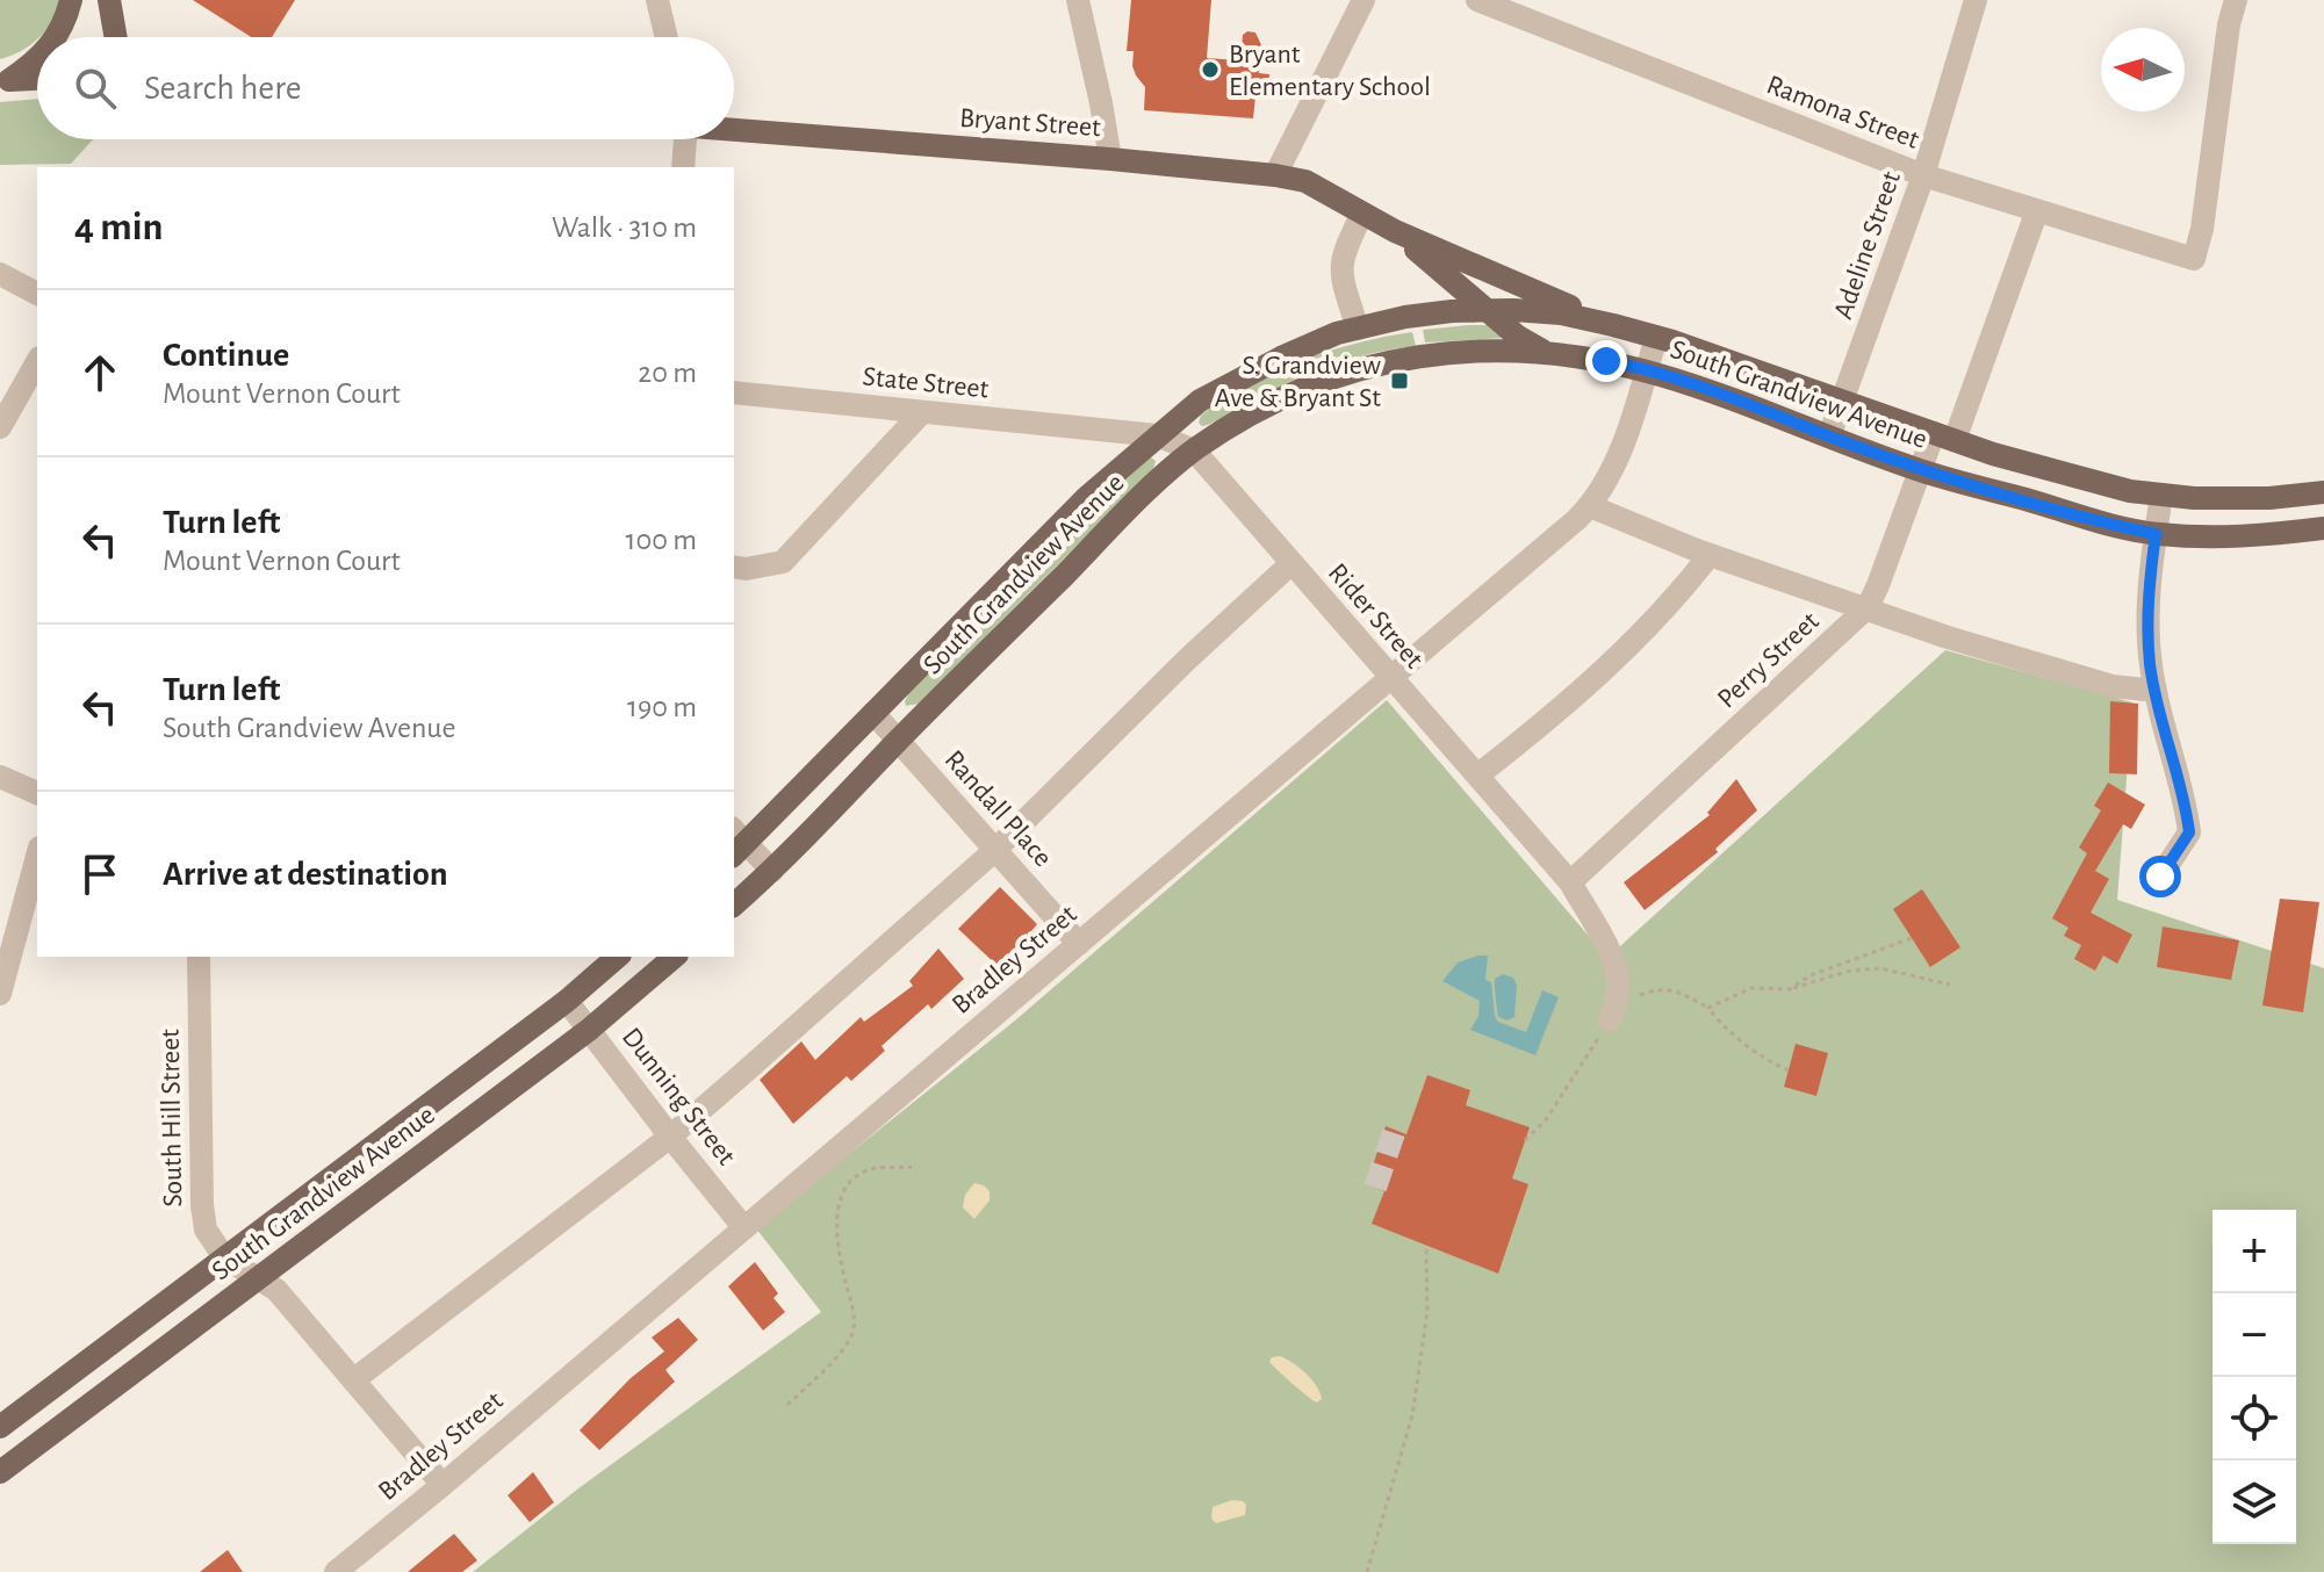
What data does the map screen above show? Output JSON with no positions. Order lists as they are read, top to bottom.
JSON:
{
  "streets": {
    "main road": ["Bryant Street", "South Grandview Avenue"],
    "street": [
      "Ramona Street",
      "Adeline Street",
      "State Street",
      "Rider Street",
      "Perry Street",
      "Randall Place",
      "Bradley Street",
      "Dunning Street",
      "South Hill Street"
    ]
  },
  "crossings": [
    ["Ramona Street", "Adeline Street"],
    ["Ramona Street", "Perry Street"],
    ["Adeline Street", "South Grandview Avenue"],
    ["State Street", "Rider Street"],
    ["South Grandview Avenue", "Rider Street"],
    ["South Grandview Avenue", "Perry Street"],
    ["South Grandview Avenue", "Randall Place"],
    ["South Grandview Avenue", "Bradley Street"],
    ["South Grandview Avenue", "Dunning Street"],
    ["South Grandview Avenue", "South Hill Street"],
    ["Rider Street", "Perry Street"],
    ["Rider Street", "Bradley Street"],
    ["Randall Place", "Bradley Street"],
    ["Bradley Street", "Dunning Street"],
    ["Bradley Street", "South Hill Street"]
  ],
  "places": {
    "other": ["Bryant Elementary School"],
    "transit": ["S. Grandview Ave & Bryant St"]
  },
  "north": "left",
  "page": {
    "search": "Search here",
    "heading": ["4 min", "Walk · 310 m"],
    "list": [
      ["Continue", "Mount Vernon Court", "20 m"],
      ["Turn left", "Mount Vernon Court", "100 m"],
      ["Turn left", "South Grandview Avenue", "190 m"],
      "Arrive at destination"
    ],
    "map_buttons": ["+", "−"]
  }
}
